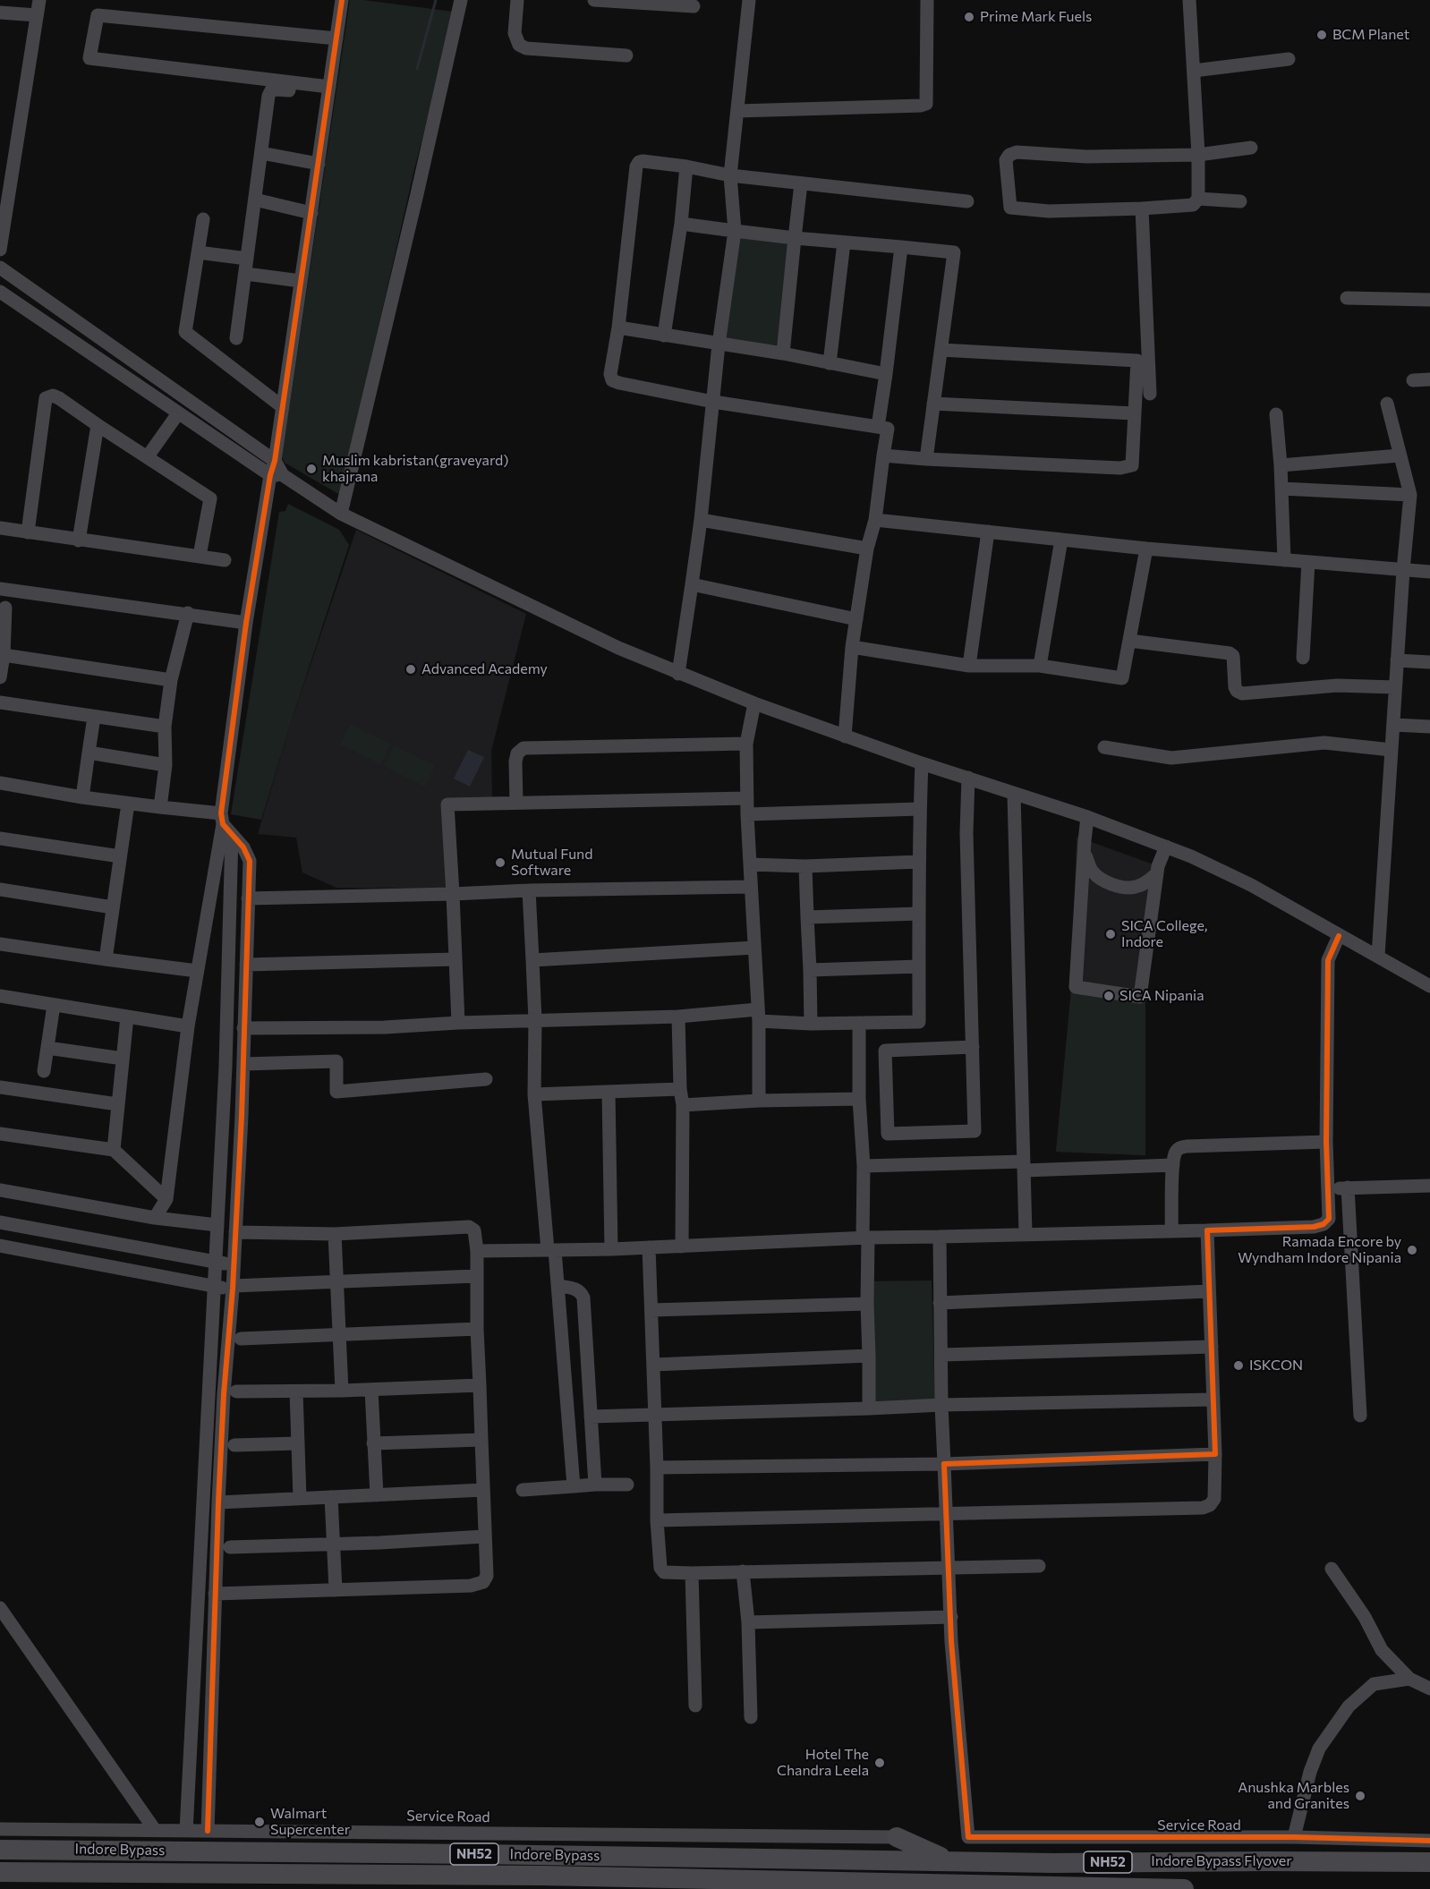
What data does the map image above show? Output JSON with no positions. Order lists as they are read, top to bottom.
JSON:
{
  "streets": {
    "highway": ["Indore Bypass", "NH52", "Indore Bypass Flyover"],
    "street": ["Service Road"]
  },
  "crossings": [
    ["Indore Bypass", "Indore Bypass Flyover"]
  ],
  "places": [
    "Prime Mark Fuels",
    "BCM Planet",
    "Muslim kabristan(graveyard) khajrana",
    "Advanced Academy",
    "Mutual Fund Software",
    "SICA College, Indore",
    "SICA Nipania",
    "Ramada Encore by Wyndham Indore Nipania",
    "ISKCON",
    "Hotel The Chandra Leela",
    "Anushka Marbles and Granites",
    "Walmart Supercenter"
  ]
}
